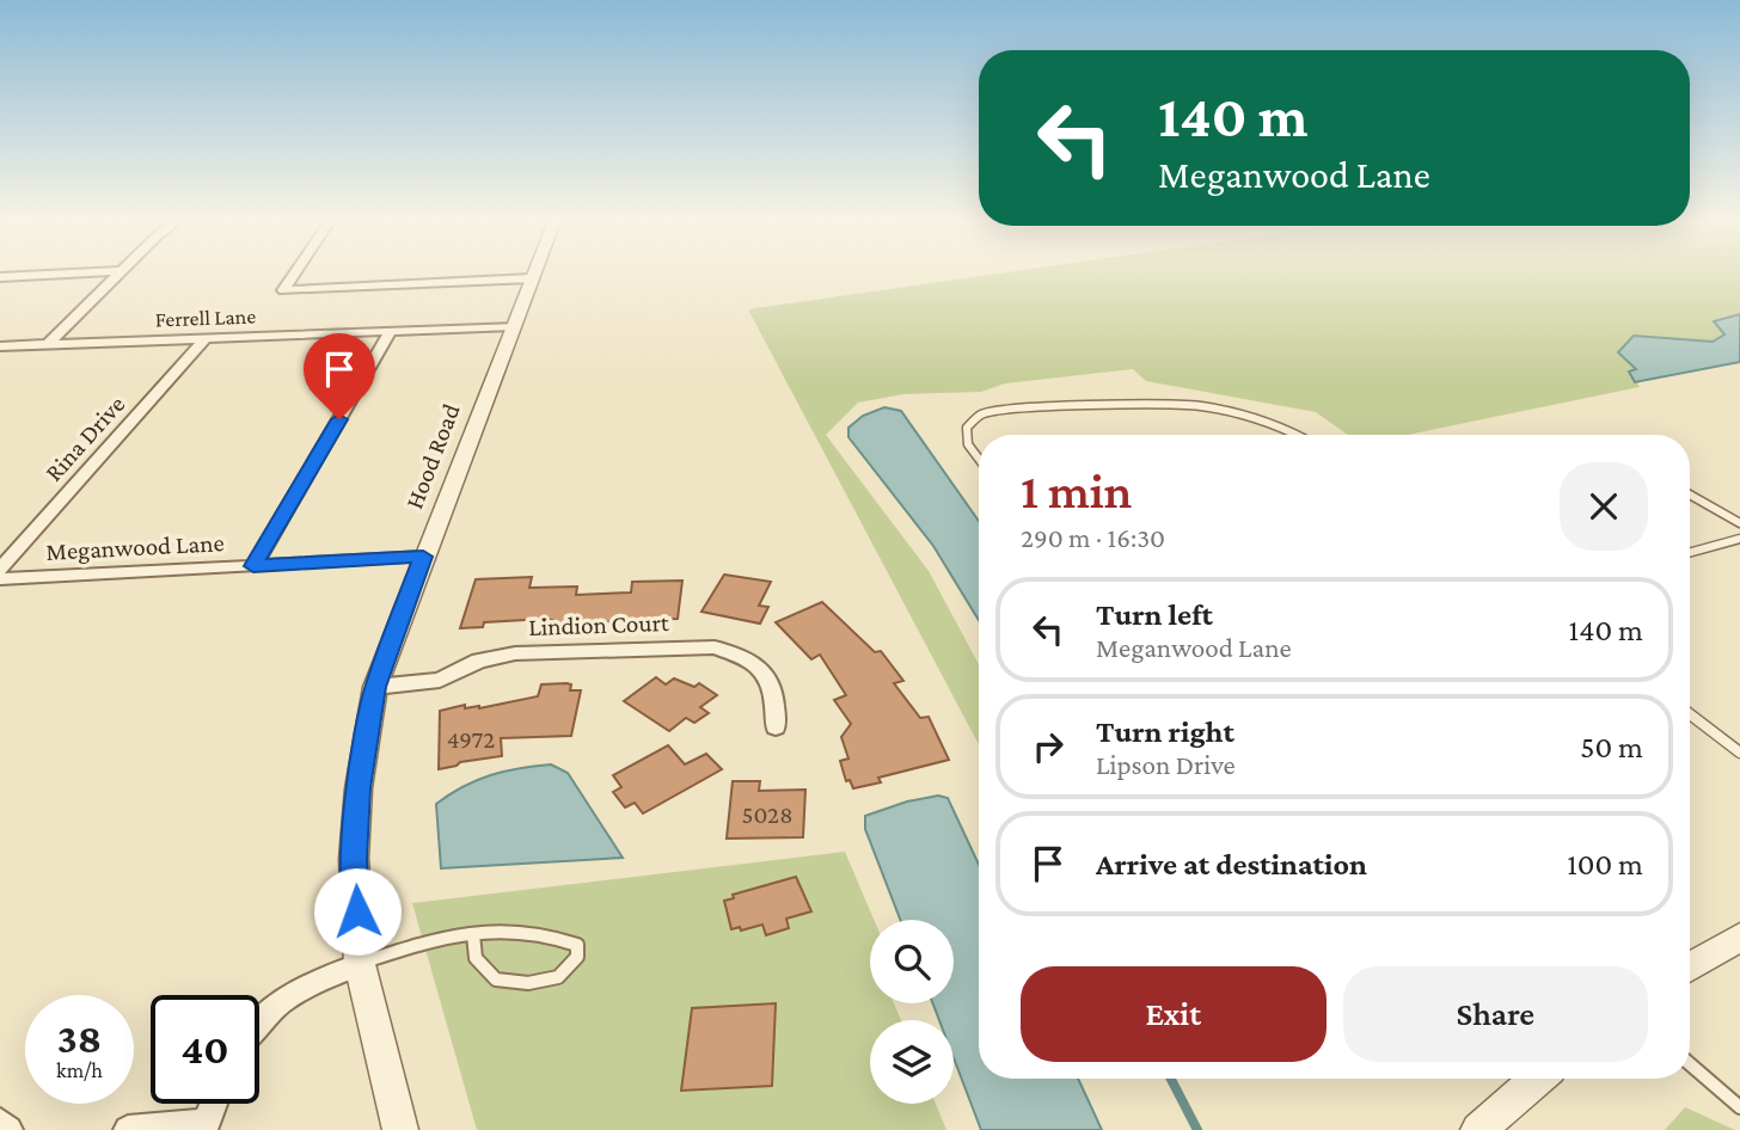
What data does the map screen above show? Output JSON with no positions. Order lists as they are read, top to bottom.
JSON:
{
  "streets": {
    "street": [
      "Ferrell Lane",
      "Rina Drive",
      "Hood Road",
      "Meganwood Lane",
      "Lindion Court"
    ]
  },
  "crossings": [
    ["Ferrell Lane", "Rina Drive"],
    ["Ferrell Lane", "Hood Road"],
    ["Hood Road", "Meganwood Lane"],
    ["Hood Road", "Lindion Court"]
  ],
  "house_numbers": ["4972", "5028"],
  "page": {
    "turn": ["140 m", "Meganwood Lane"],
    "heading": ["1 min", "290 m · 16:30"],
    "list": [
      {
        "name": "Turn left",
        "note": "Meganwood Lane",
        "value": "140 m"
      },
      {
        "name": "Turn right",
        "note": "Lipson Drive",
        "value": "50 m"
      },
      {
        "name": "Arrive at destination",
        "value": "100 m"
      }
    ],
    "buttons": ["Exit", "Share"],
    "speed": "38 km/h",
    "limit": "40"
  }
}
